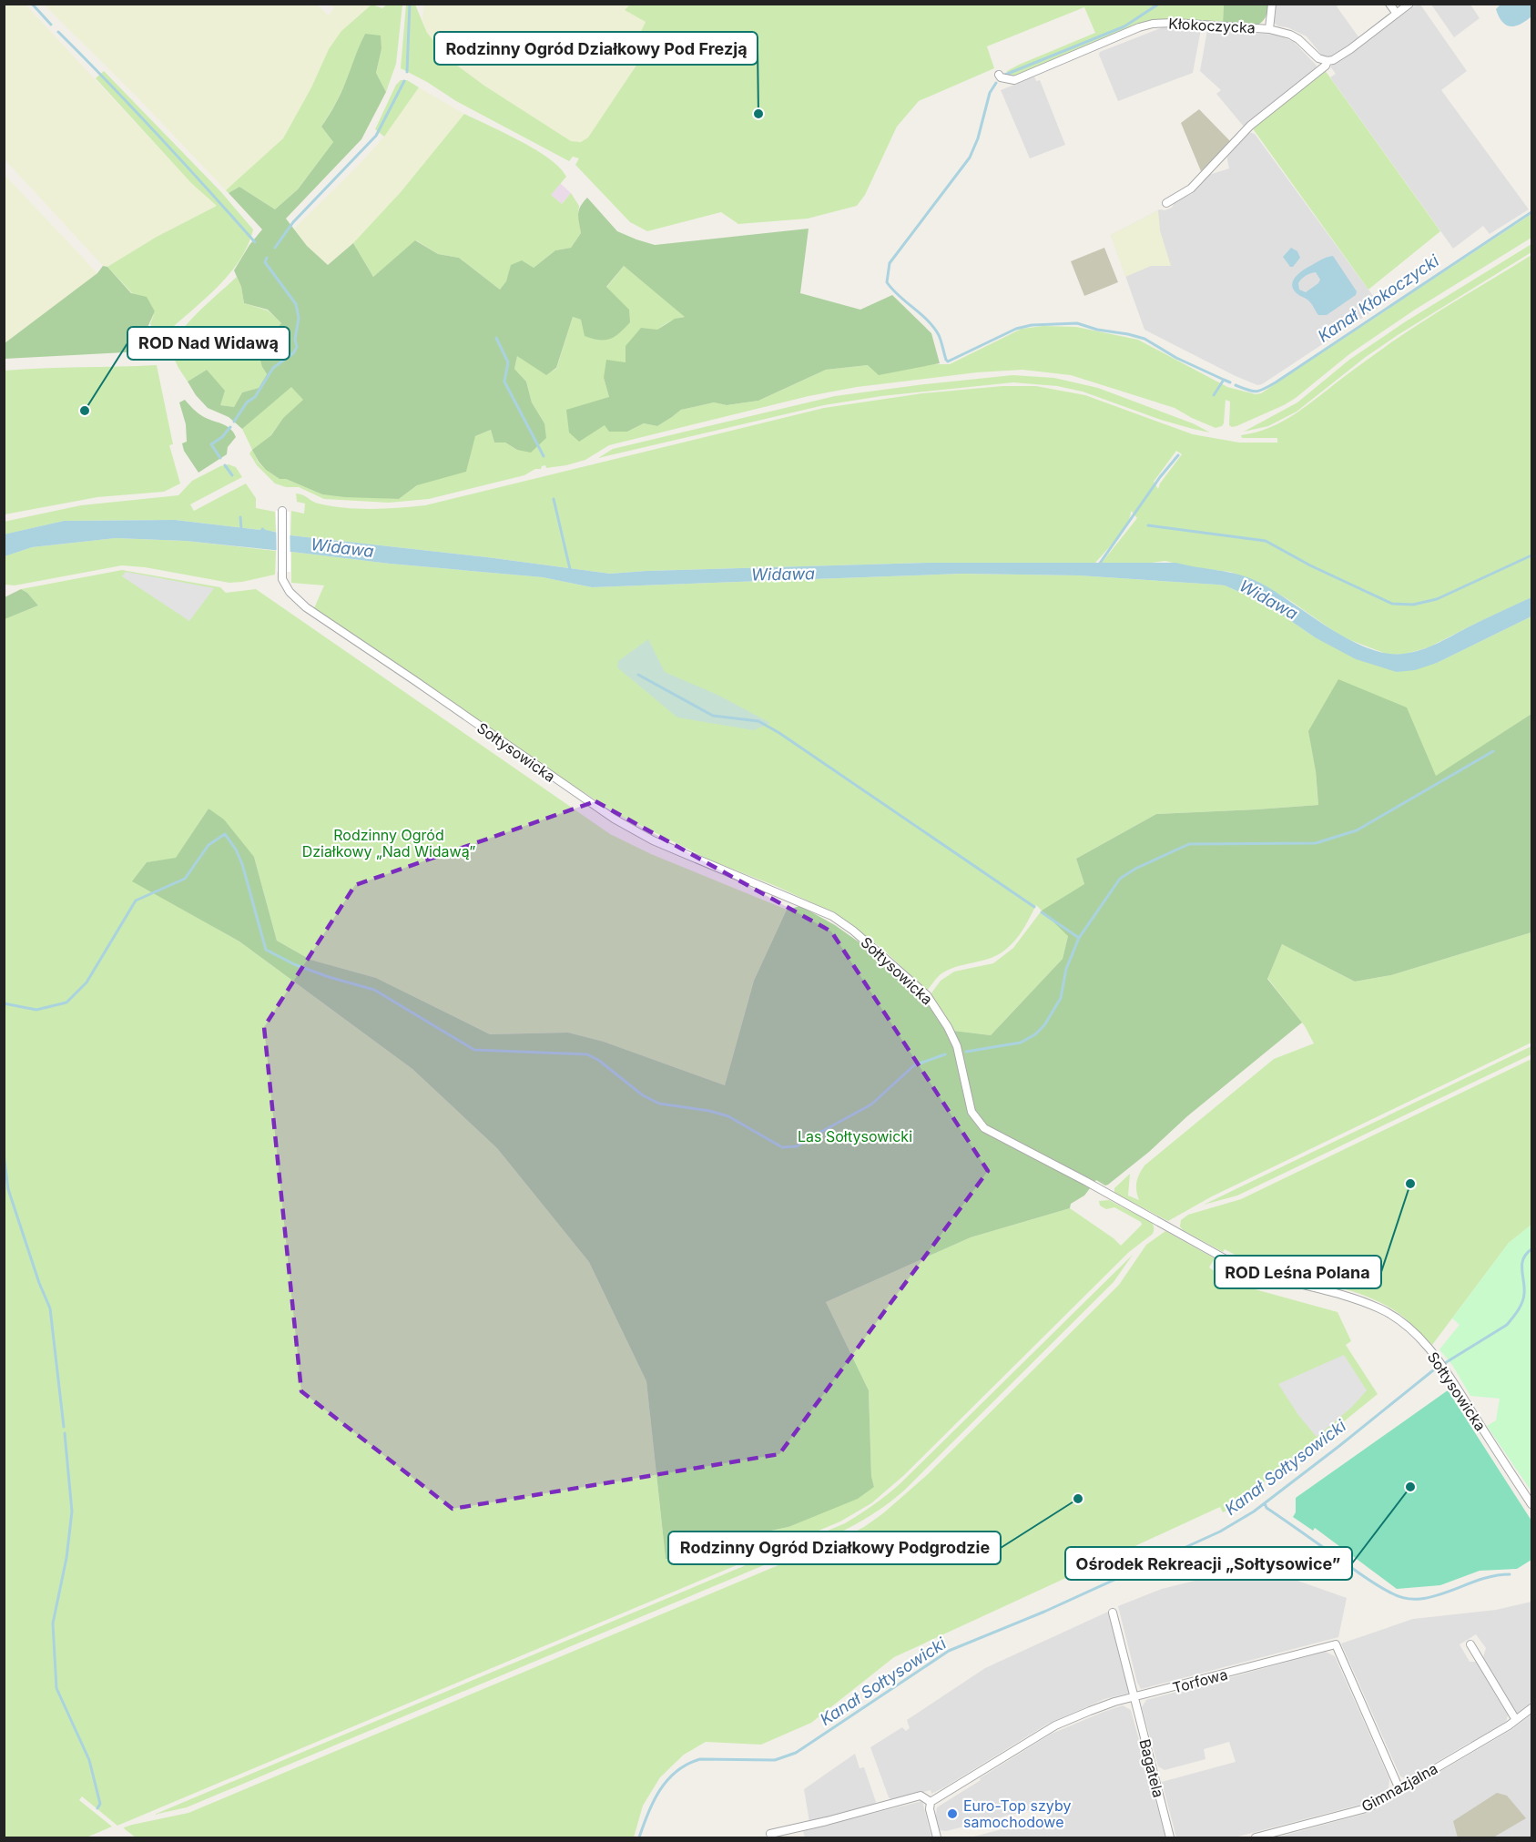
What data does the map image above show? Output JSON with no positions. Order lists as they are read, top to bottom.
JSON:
{
  "streets": {
    "street": [
      "Kłokoczycka",
      "Sołtysowicka",
      "Torfowa",
      "Bagatela",
      "Gimnazjalna"
    ]
  },
  "crossings": [
    ["Torfowa", "Bagatela"],
    ["Torfowa", "Gimnazjalna"]
  ],
  "water": ["Kanał Kłokoczycki", "Widawa", "Kanał Sołtysowicki"],
  "parks": ["Rodzinny Ogród Działkowy „Nad Widawą”", "Las Sołtysowicki"],
  "places": [
    "Rodzinny Ogród Działkowy Pod Frezją",
    "ROD Nad Widawą",
    "ROD Leśna Polana",
    "Ośrodek Rekreacji „Sołtysowice”",
    "Rodzinny Ogród Działkowy Podgrodzie",
    "Euro-Top szyby samochodowe"
  ]
}
